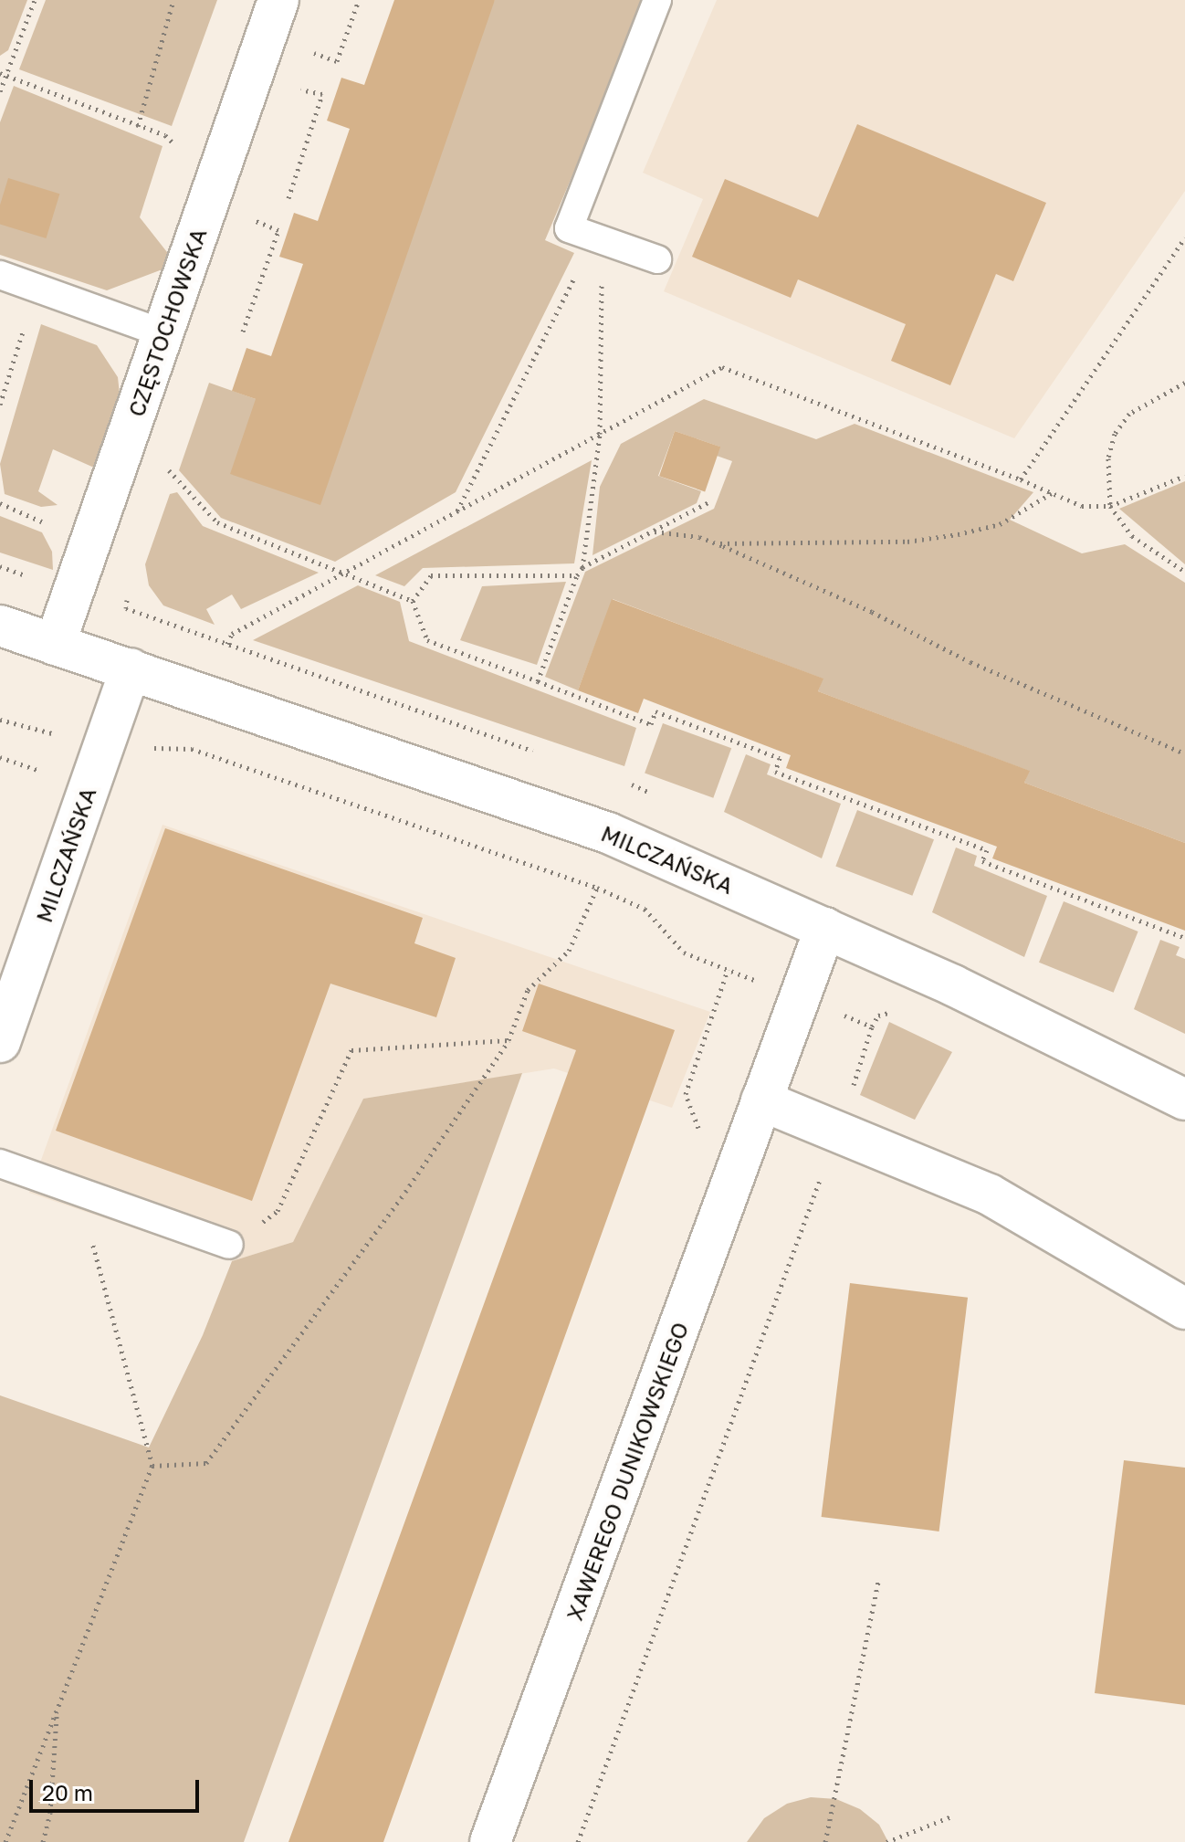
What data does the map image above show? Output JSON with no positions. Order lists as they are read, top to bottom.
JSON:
{
  "streets": {
    "street": ["CZĘSTOCHOWSKA", "MILCZAŃSKA", "XAWEREGO DUNIKOWSKIEGO"]
  },
  "crossings": [
    ["CZĘSTOCHOWSKA", "MILCZAŃSKA"],
    ["MILCZAŃSKA", "XAWEREGO DUNIKOWSKIEGO"]
  ],
  "scale_bar": "20 m"
}
